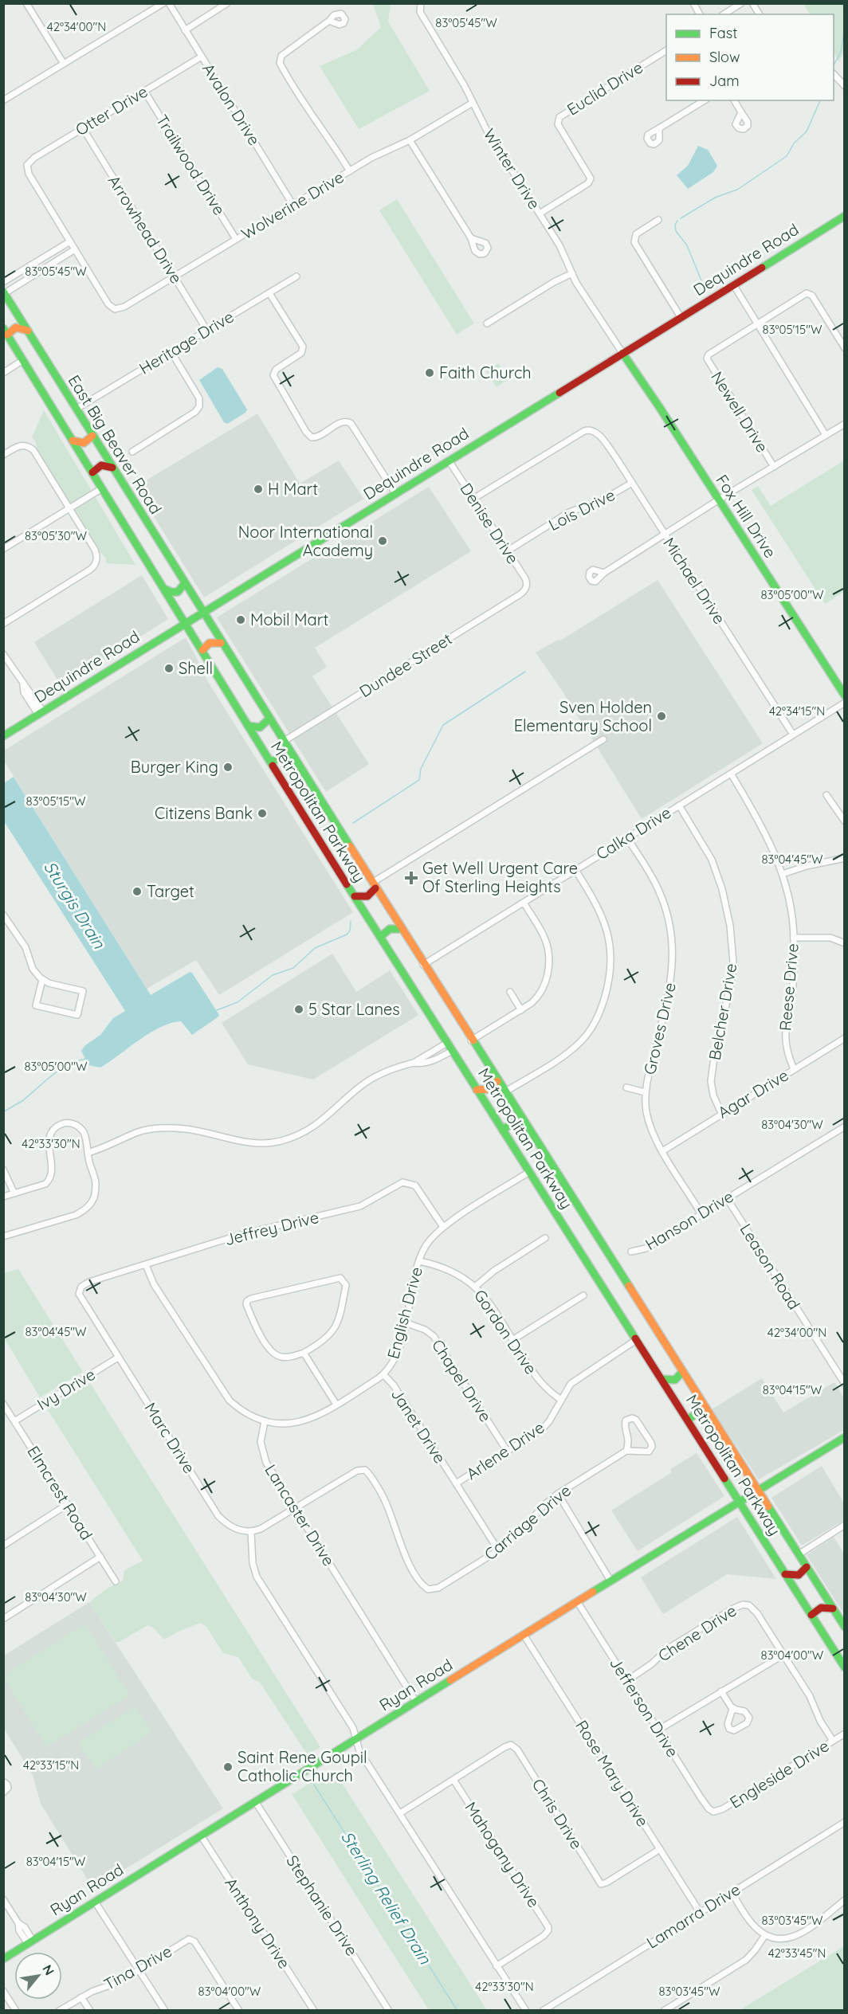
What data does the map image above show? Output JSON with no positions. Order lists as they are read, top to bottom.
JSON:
{
  "streets": {
    "main road": [
      "Dequindre Road",
      "East Big Beaver Road",
      "Fox Hill Drive",
      "Metropolitan Parkway",
      "Ryan Road"
    ],
    "street": [
      "Euclid Drive",
      "Avalon Drive",
      "Otter Drive",
      "Trailwood Drive",
      "Winter Drive",
      "Wolverine Drive",
      "Arrowhead Drive",
      "Heritage Drive",
      "Newell Drive",
      "Lois Drive",
      "Denise Drive",
      "Michael Drive",
      "Dundee Street",
      "Calka Drive",
      "Reese Drive",
      "Belcher Drive",
      "Groves Drive",
      "Agar Drive",
      "Hanson Drive",
      "Jeffrey Drive",
      "Leason Road",
      "English Drive",
      "Gordon Drive",
      "Chapel Drive",
      "Ivy Drive",
      "Janet Drive",
      "Marc Drive",
      "Arlene Drive",
      "Elmcrest Road",
      "Lancaster Drive",
      "Carriage Drive",
      "Chene Drive",
      "Jefferson Drive",
      "Rose Mary Drive",
      "Engleside Drive",
      "Chris Drive",
      "Mahogany Drive",
      "Stephanie Drive",
      "Lamarra Drive",
      "Anthony Drive",
      "Tina Drive"
    ]
  },
  "crossings": [
    ["Euclid Drive", "Winter Drive"],
    ["Avalon Drive", "Otter Drive"],
    ["Avalon Drive", "Wolverine Drive"],
    ["Otter Drive", "Trailwood Drive"],
    ["Otter Drive", "Arrowhead Drive"],
    ["Trailwood Drive", "Wolverine Drive"],
    ["Winter Drive", "Wolverine Drive"],
    ["Winter Drive", "Dequindre Road"],
    ["Winter Drive", "Fox Hill Drive"],
    ["Wolverine Drive", "Arrowhead Drive"],
    ["Arrowhead Drive", "Heritage Drive"],
    ["Dequindre Road", "East Big Beaver Road"],
    ["Dequindre Road", "Fox Hill Drive"],
    ["Dequindre Road", "Denise Drive"],
    ["Dequindre Road", "Metropolitan Parkway"],
    ["Heritage Drive", "East Big Beaver Road"],
    ["East Big Beaver Road", "Metropolitan Parkway"],
    ["Lois Drive", "Denise Drive"],
    ["Lois Drive", "Michael Drive"],
    ["Denise Drive", "Michael Drive"],
    ["Denise Drive", "Dundee Street"],
    ["Michael Drive", "Calka Drive"],
    ["Dundee Street", "Metropolitan Parkway"],
    ["Metropolitan Parkway", "Calka Drive"],
    ["Metropolitan Parkway", "English Drive"],
    ["Metropolitan Parkway", "Arlene Drive"],
    ["Metropolitan Parkway", "Ryan Road"],
    ["Calka Drive", "Reese Drive"],
    ["Calka Drive", "Belcher Drive"],
    ["Calka Drive", "Groves Drive"],
    ["Reese Drive", "Agar Drive"],
    ["Belcher Drive", "Agar Drive"],
    ["Groves Drive", "Agar Drive"],
    ["Groves Drive", "Hanson Drive"],
    ["Hanson Drive", "Leason Road"],
    ["Jeffrey Drive", "English Drive"],
    ["Jeffrey Drive", "Marc Drive"],
    ["English Drive", "Gordon Drive"],
    ["English Drive", "Chapel Drive"],
    ["English Drive", "Janet Drive"],
    ["English Drive", "Lancaster Drive"],
    ["Gordon Drive", "Arlene Drive"],
    ["Chapel Drive", "Arlene Drive"],
    ["Ivy Drive", "Marc Drive"],
    ["Ivy Drive", "Elmcrest Road"],
    ["Janet Drive", "Arlene Drive"],
    ["Janet Drive", "Carriage Drive"],
    ["Lancaster Drive", "Carriage Drive"],
    ["Lancaster Drive", "Ryan Road"],
    ["Chene Drive", "Jefferson Drive"],
    ["Ryan Road", "Jefferson Drive"],
    ["Ryan Road", "Rose Mary Drive"],
    ["Ryan Road", "Stephanie Drive"],
    ["Ryan Road", "Anthony Drive"],
    ["Jefferson Drive", "Engleside Drive"],
    ["Rose Mary Drive", "Chris Drive"],
    ["Rose Mary Drive", "Lamarra Drive"],
    ["Chris Drive", "Mahogany Drive"]
  ],
  "water": ["Sturgis Drain", "Sterling Relief Drain"],
  "places": {
    "other": [
      "Faith Church",
      "H Mart",
      "Noor International Academy",
      "Mobil Mart",
      "Shell",
      "Sven Holden Elementary School",
      "Burger King",
      "Citizens Bank",
      "Target",
      "5 Star Lanes",
      "Saint Rene Goupil Catholic Church"
    ],
    "health": ["Get Well Urgent Care Of Sterling Heights"]
  },
  "legend": ["Fast", "Slow", "Jam"],
  "north": "top right",
  "coordinates": [
    "83°05'45\"W",
    "42°34'00\"N",
    "83°05'15\"W",
    "83°05'30\"W",
    "83°05'00\"W",
    "42°34'15\"N",
    "83°04'45\"W",
    "83°04'30\"W",
    "42°33'30\"N",
    "83°04'15\"W",
    "83°04'00\"W",
    "42°33'15\"N",
    "83°03'45\"W",
    "42°33'45\"N"
  ]
}
